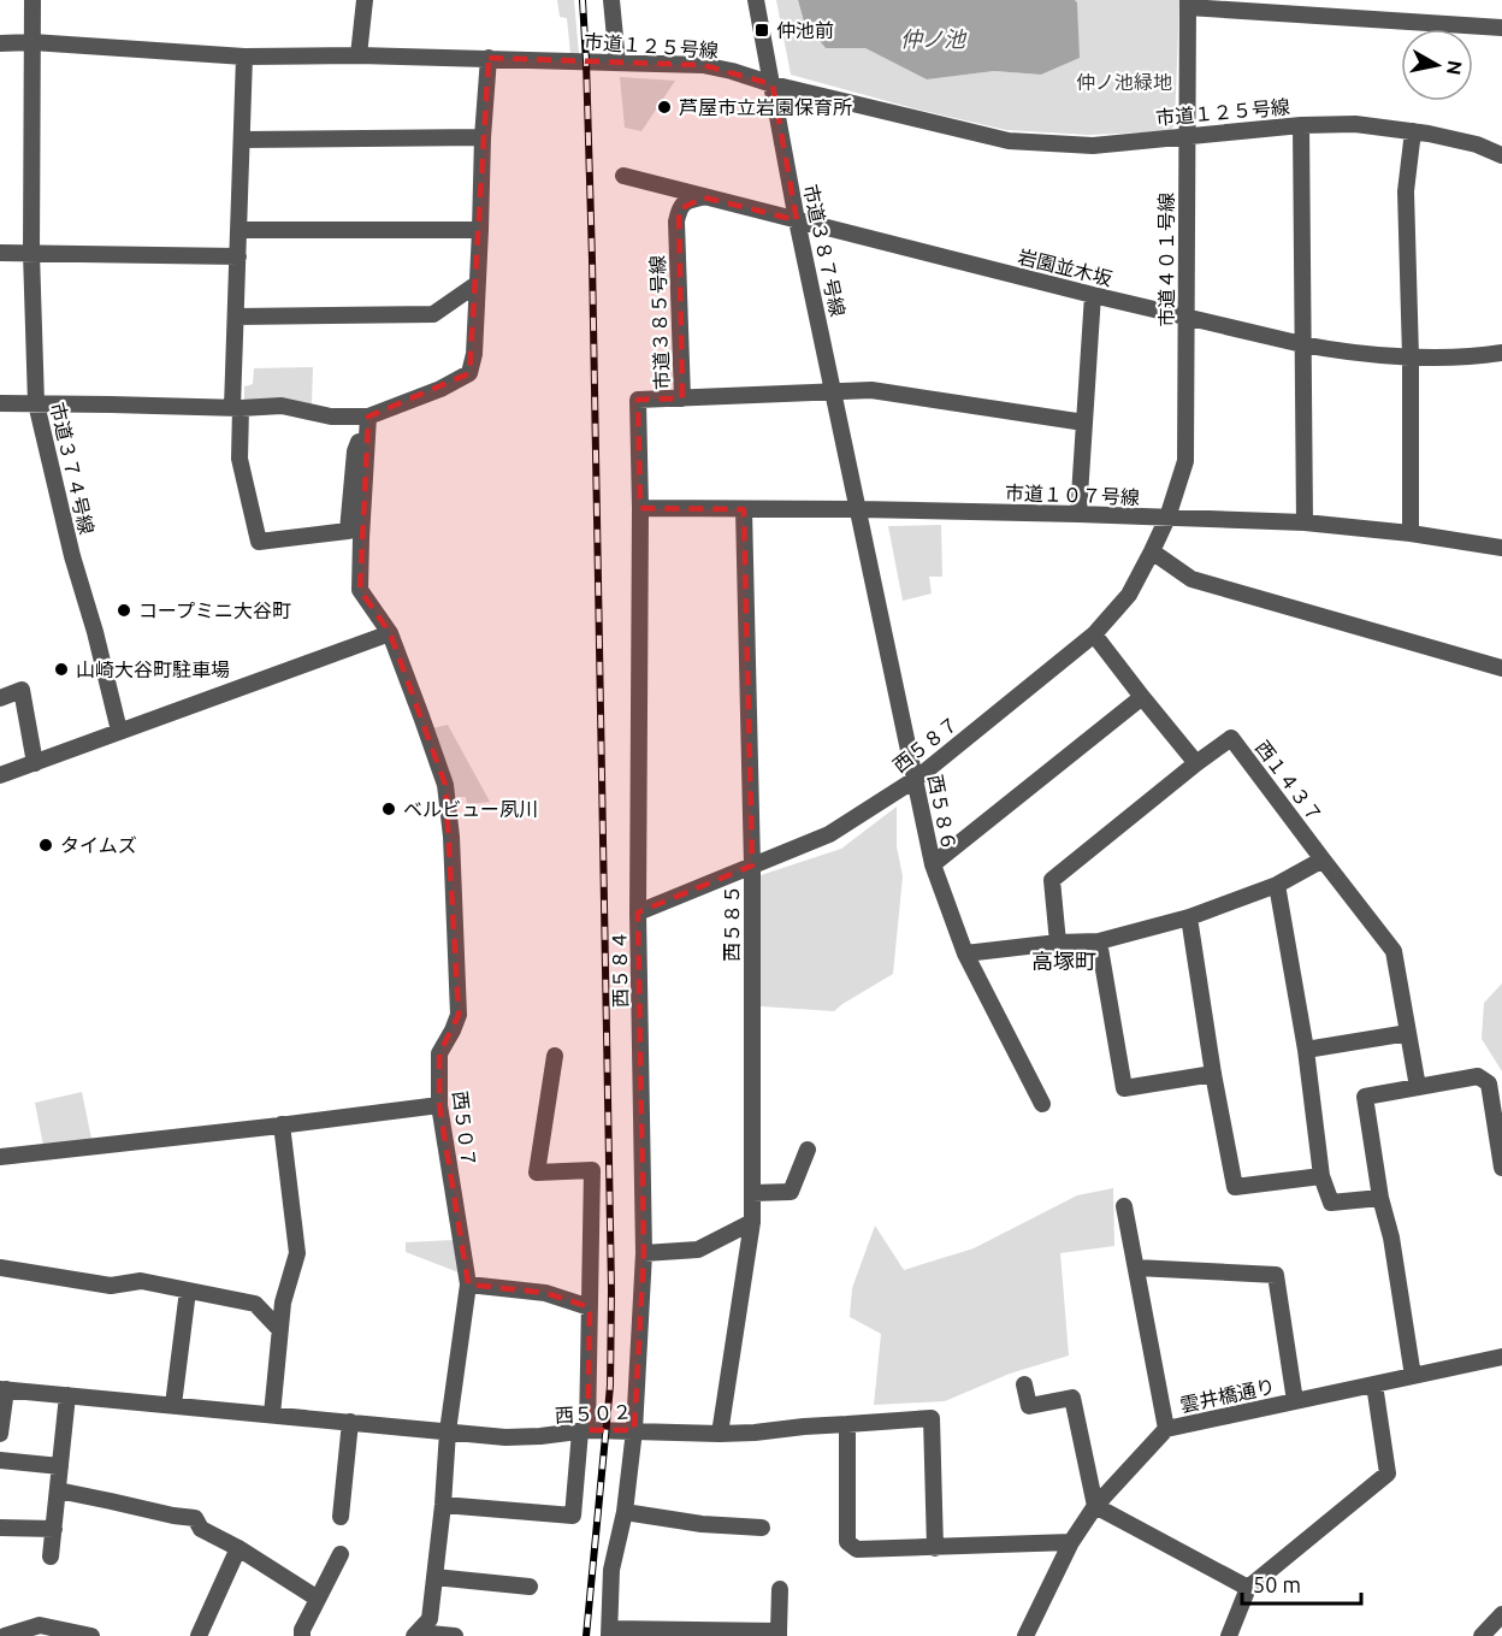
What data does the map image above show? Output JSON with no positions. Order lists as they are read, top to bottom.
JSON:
{
  "streets": {
    "street": [
      "市道１２５号線",
      "市道３８７号線",
      "市道４０１号線",
      "岩園並木坂",
      "市道３８５号線",
      "市道３７４号線",
      "市道１０７号線",
      "西５８７",
      "西１４３７",
      "西５８６",
      "西５８５",
      "西５８４",
      "西５０７",
      "雲井橋通り",
      "西５０２"
    ]
  },
  "crossings": [
    ["市道１２５号線", "市道３８７号線"],
    ["市道１２５号線", "市道４０１号線"],
    ["市道１２５号線", "市道３７４号線"],
    ["市道３８７号線", "岩園並木坂"],
    ["市道３８７号線", "市道１０７号線"],
    ["市道３８７号線", "西５８６"],
    ["市道４０１号線", "岩園並木坂"],
    ["市道４０１号線", "市道１０７号線"],
    ["市道４０１号線", "西５８７"],
    ["岩園並木坂", "市道３８５号線"],
    ["市道３８５号線", "市道１０７号線"],
    ["市道３８５号線", "西５８４"],
    ["市道１０７号線", "西５８７"],
    ["市道１０７号線", "西５８６"],
    ["市道１０７号線", "西５８５"],
    ["市道１０７号線", "西５８４"],
    ["西５８７", "西５８６"],
    ["西５８７", "西５８５"],
    ["西５８７", "西５８４"],
    ["西５８５", "西５０２"],
    ["西５８４", "西５０２"],
    ["西５０７", "西５０２"]
  ],
  "districts": ["高塚町"],
  "water": ["仲ノ池"],
  "parks": ["仲ノ池緑地"],
  "places": {
    "transit": ["仲池前"],
    "other": [
      "芦屋市立岩園保育所",
      "コープミニ大谷町",
      "山崎大谷町駐車場",
      "ベルビュー夙川",
      "タイムズ"
    ]
  },
  "scale_bar": "50 m",
  "north": "right"
}
